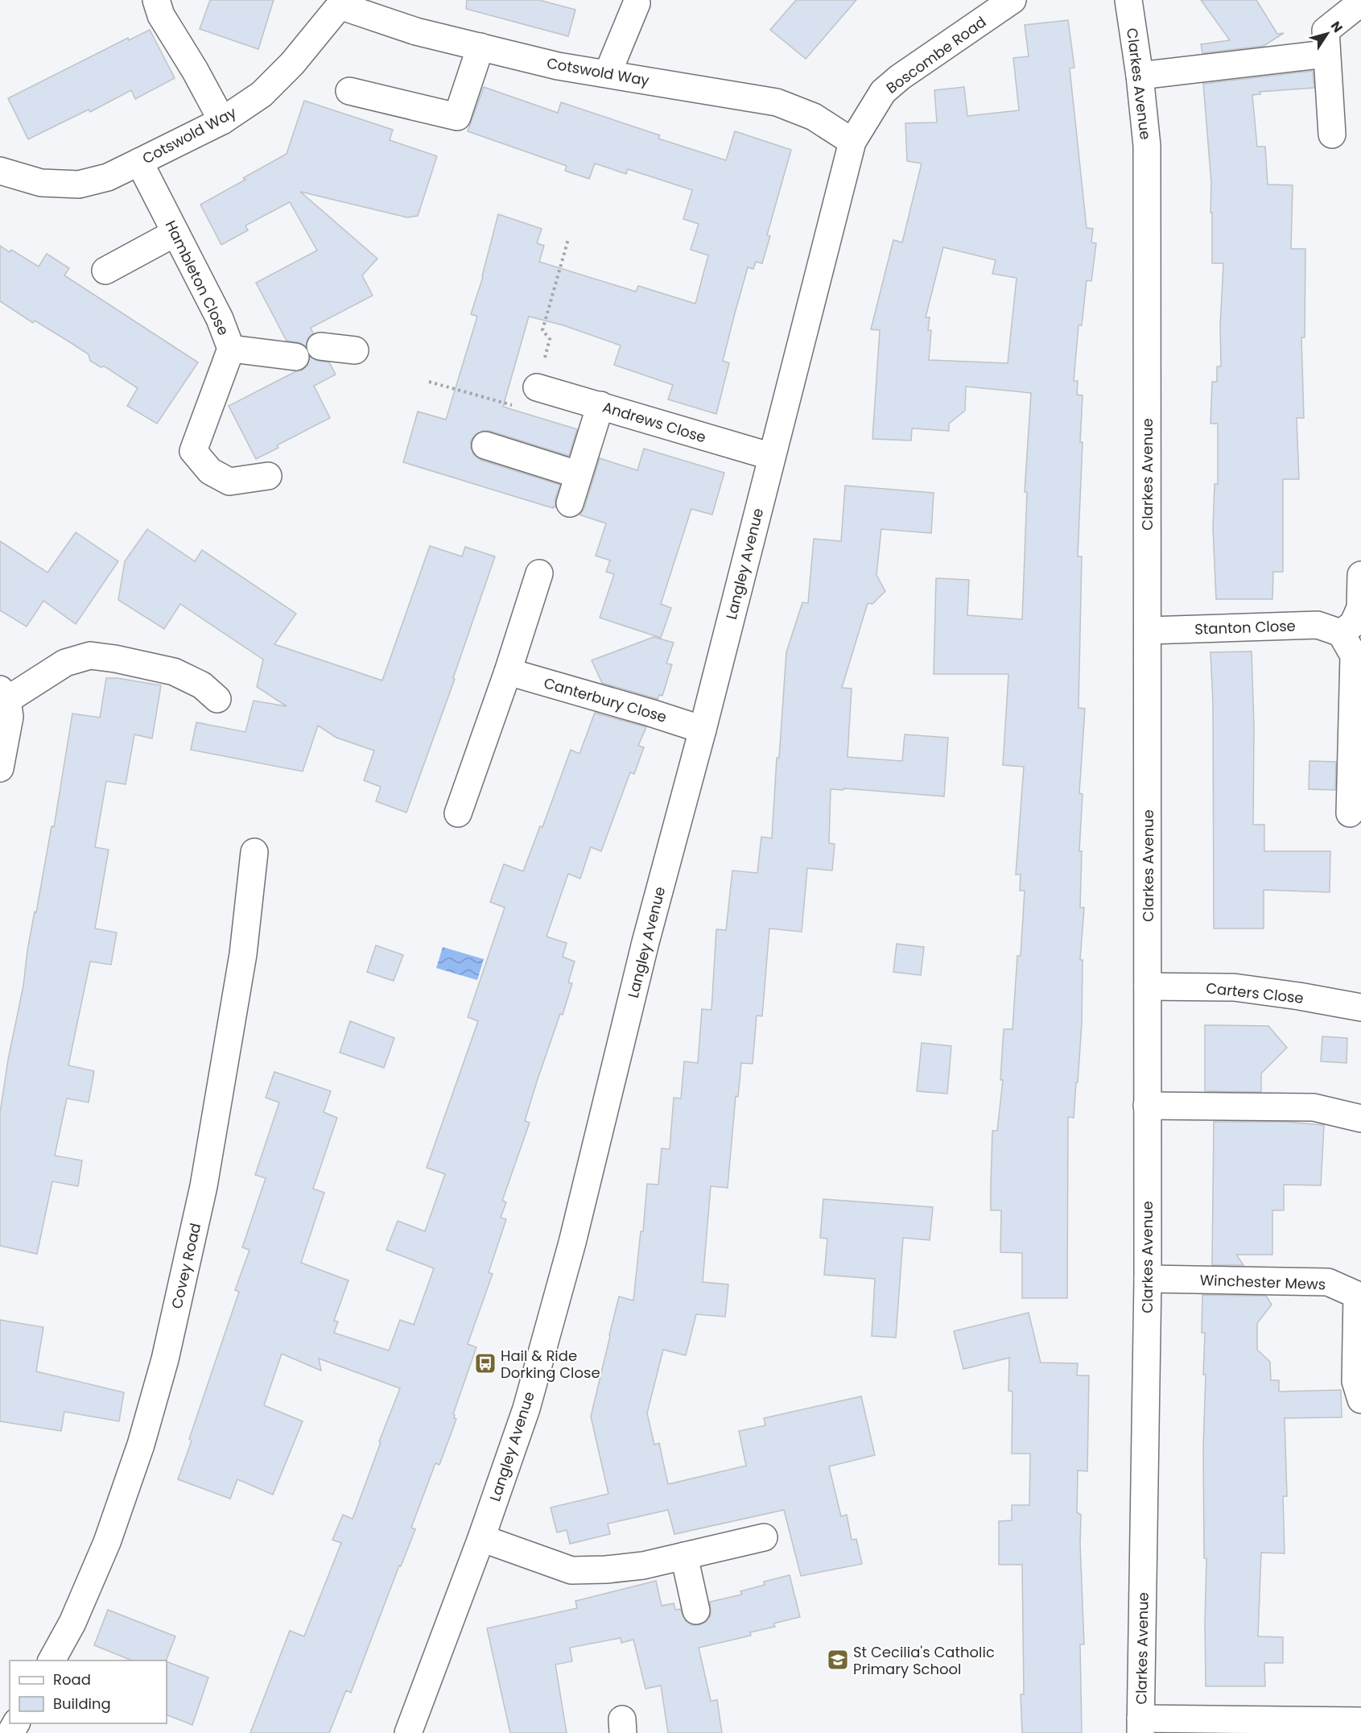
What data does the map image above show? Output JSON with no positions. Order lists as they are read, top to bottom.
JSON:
{
  "streets": {
    "street": [
      "Boscombe Road",
      "Cotswold Way",
      "Clarkes Avenue",
      "Hambleton Close",
      "Andrews Close",
      "Langley Avenue",
      "Stanton Close",
      "Canterbury Close",
      "Carters Close",
      "Covey Road",
      "Winchester Mews"
    ]
  },
  "crossings": [
    ["Boscombe Road", "Cotswold Way"],
    ["Boscombe Road", "Langley Avenue"],
    ["Cotswold Way", "Hambleton Close"],
    ["Cotswold Way", "Langley Avenue"],
    ["Clarkes Avenue", "Stanton Close"],
    ["Clarkes Avenue", "Carters Close"],
    ["Clarkes Avenue", "Winchester Mews"],
    ["Andrews Close", "Langley Avenue"],
    ["Langley Avenue", "Canterbury Close"]
  ],
  "places": {
    "bus stop": ["Hail & Ride Dorking Close"],
    "school or university": ["St Cecilia's Catholic Primary School"]
  },
  "legend": ["Road", "Building"],
  "north": "top right"
}
